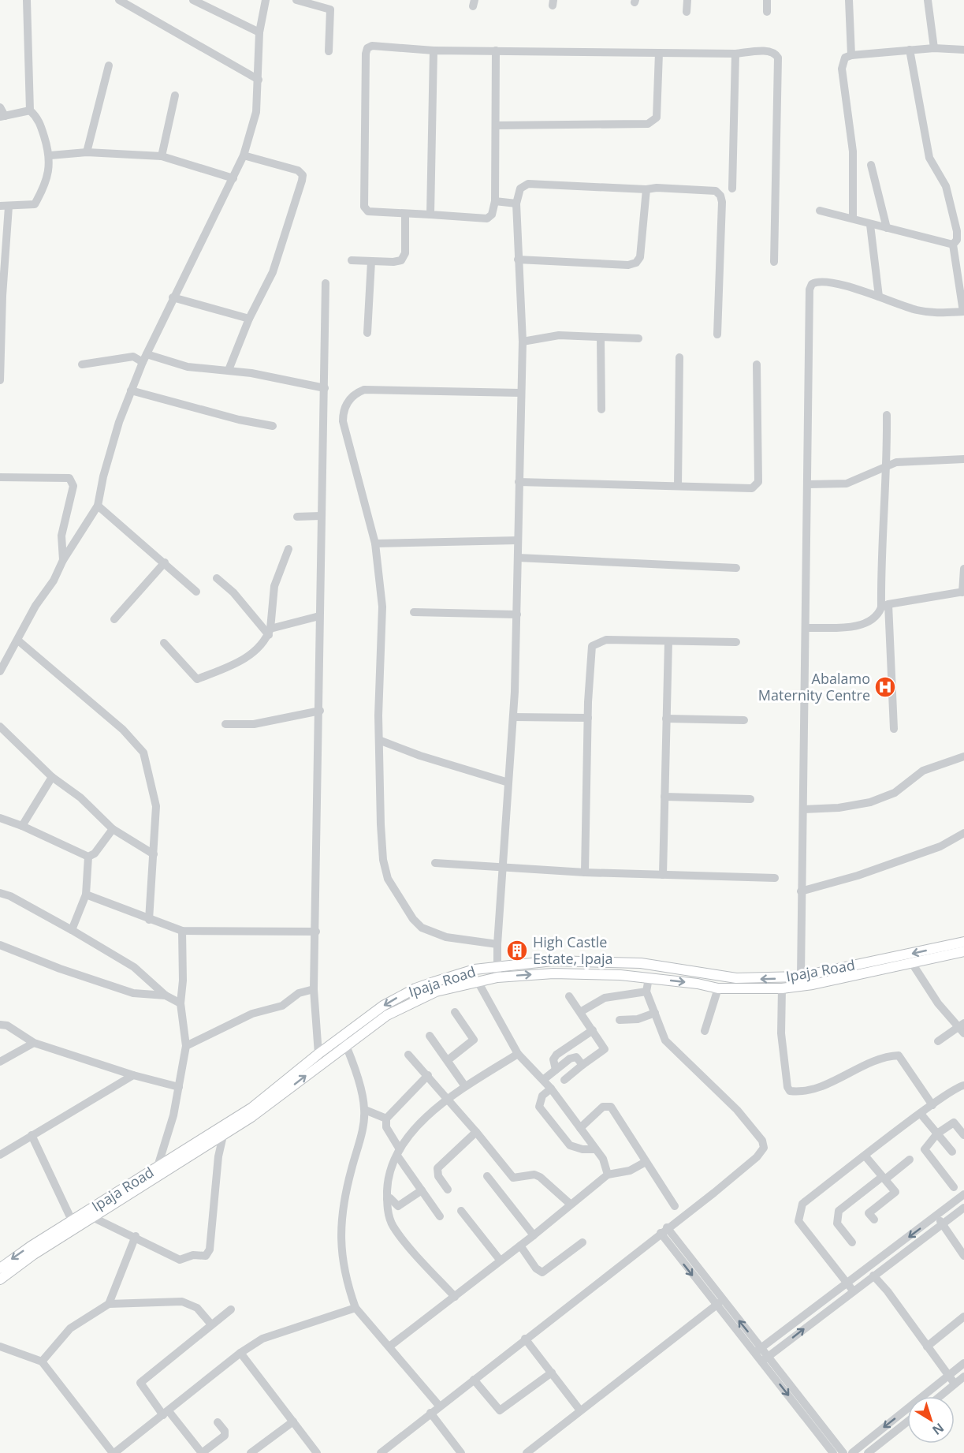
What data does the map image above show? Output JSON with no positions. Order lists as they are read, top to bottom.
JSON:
{
  "streets": {
    "main road": ["Ipaja Road"]
  },
  "places": {
    "hospital": ["Abalamo Maternity Centre"],
    "building": ["High Castle Estate, Ipaja"]
  },
  "north": "bottom right"
}
